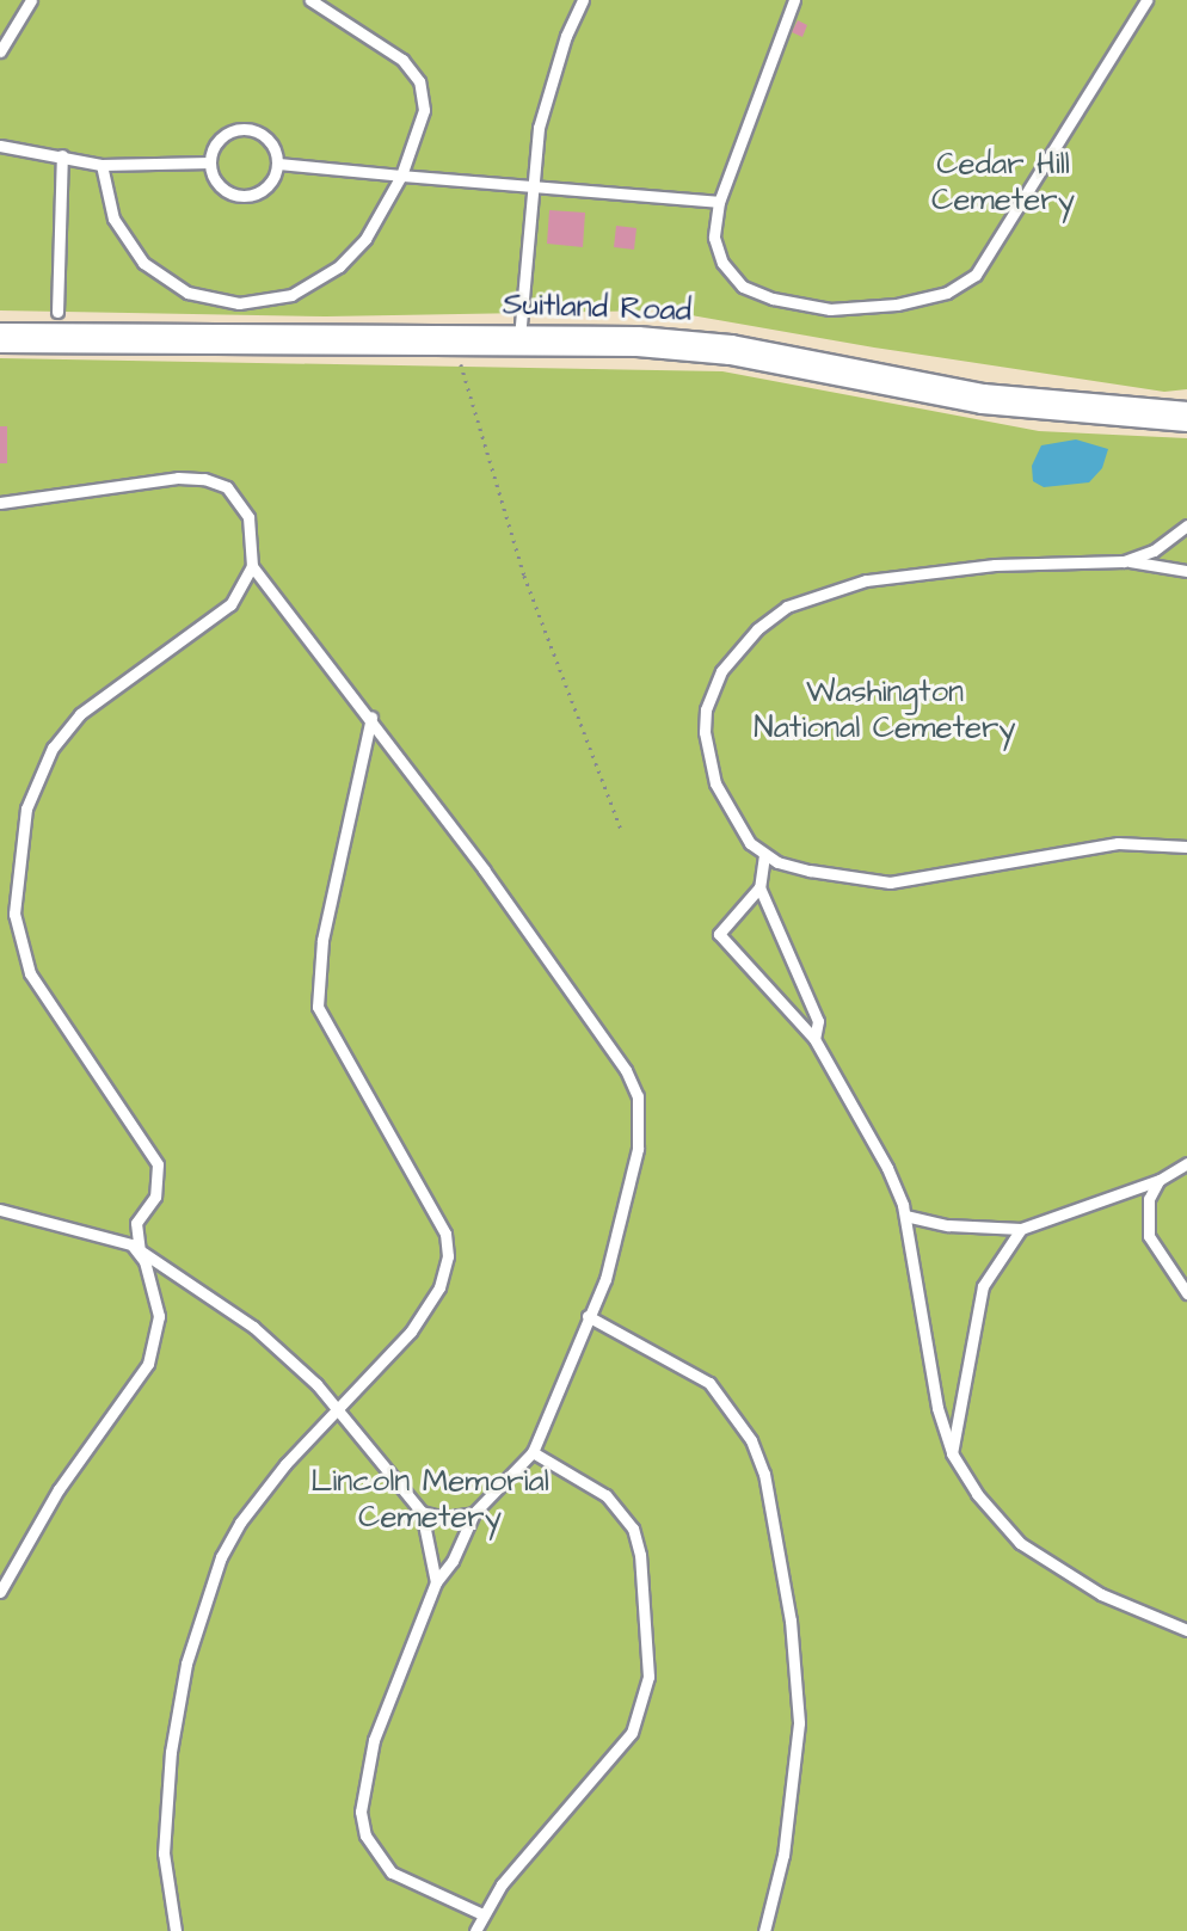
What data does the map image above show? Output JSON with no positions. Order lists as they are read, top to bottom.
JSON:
{
  "streets": {
    "main road": ["Suitland Road"]
  },
  "parks": ["Cedar Hill Cemetery", "Washington National Cemetery", "Lincoln Memorial Cemetery"]
}
